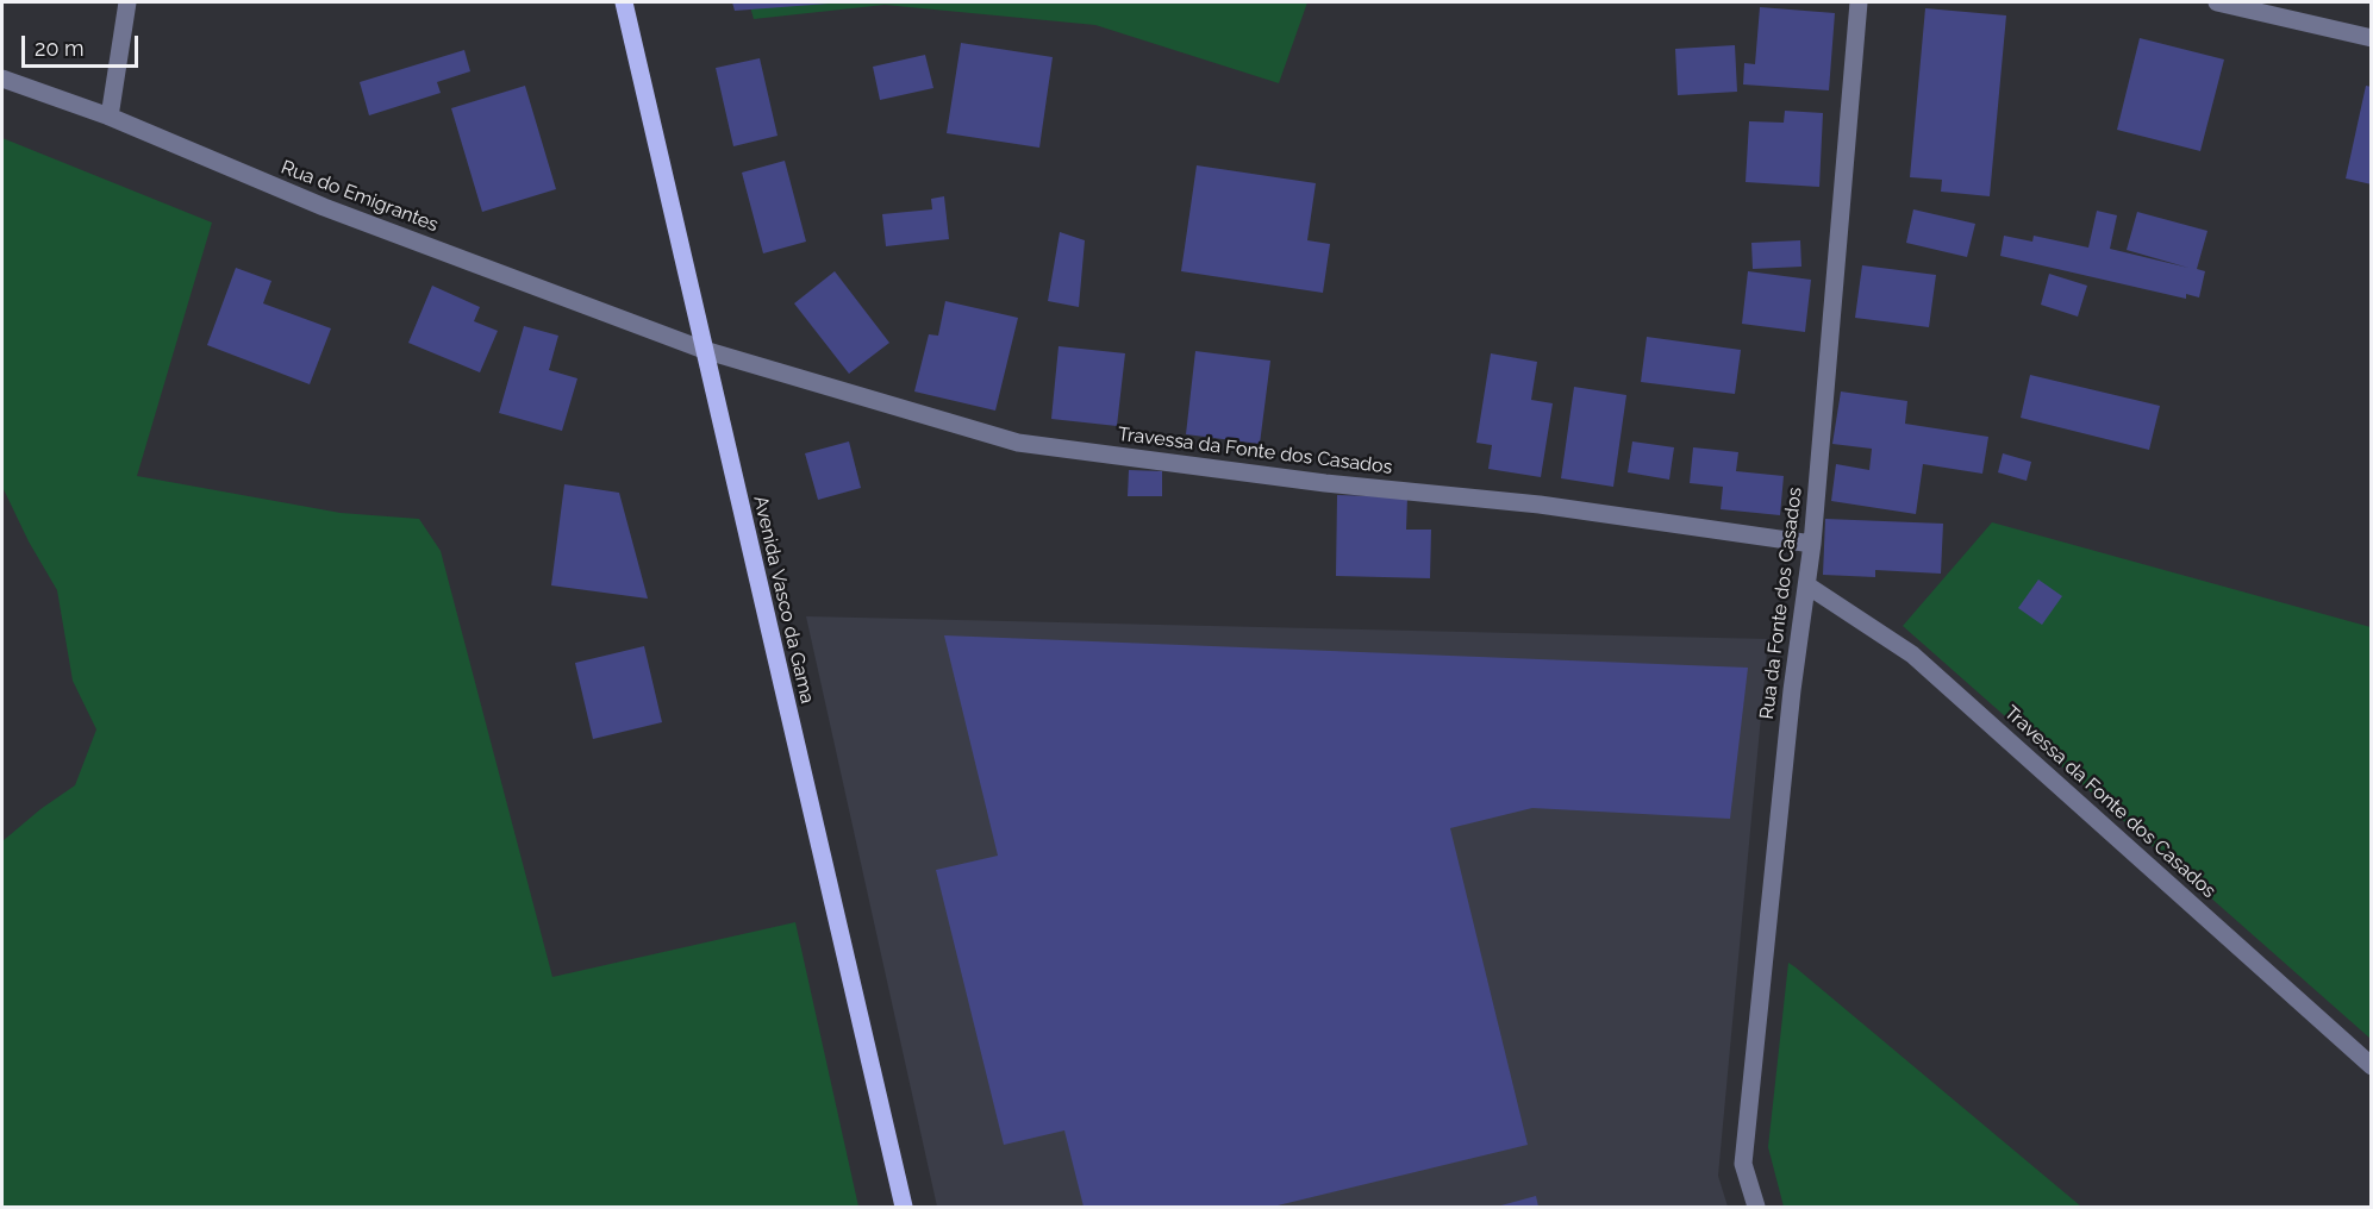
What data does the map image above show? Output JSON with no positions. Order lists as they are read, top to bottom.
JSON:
{
  "streets": {
    "main road": ["Avenida Vasco da Gama"],
    "street": ["Rua do Emigrantes", "Travessa da Fonte dos Casados", "Rua da Fonte dos Casados"]
  },
  "crossings": [
    ["Rua do Emigrantes", "Travessa da Fonte dos Casados"],
    ["Rua do Emigrantes", "Avenida Vasco da Gama"],
    ["Travessa da Fonte dos Casados", "Avenida Vasco da Gama"],
    ["Travessa da Fonte dos Casados", "Rua da Fonte dos Casados"]
  ],
  "scale_bar": "20 m"
}
